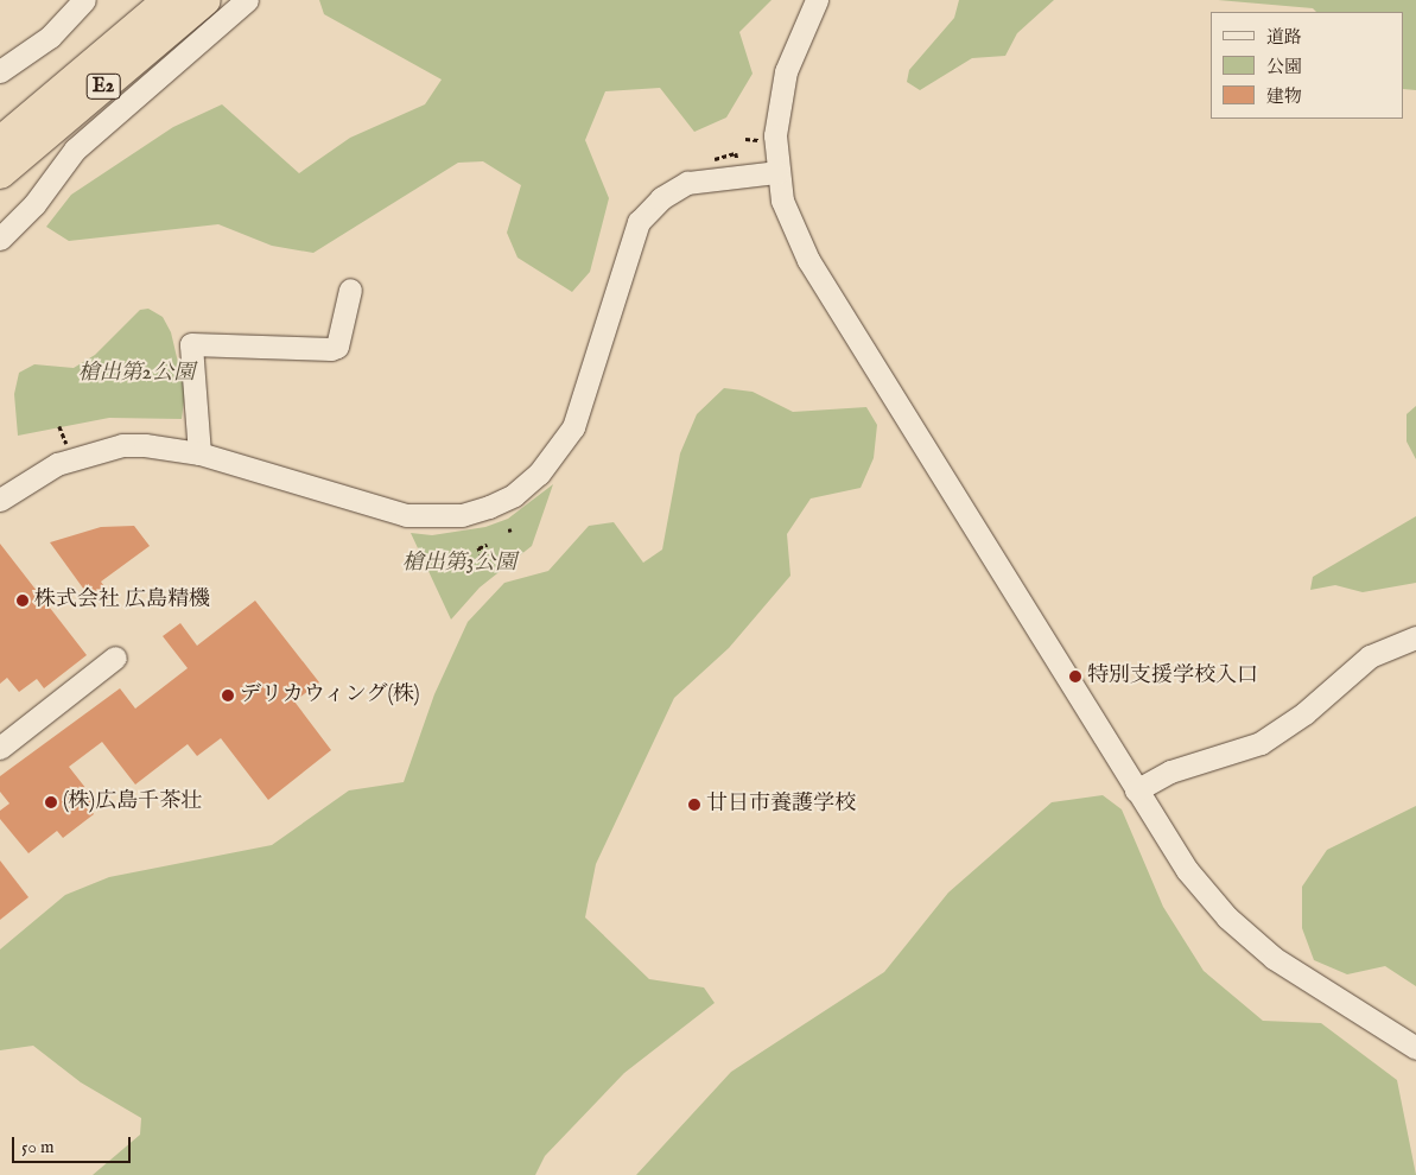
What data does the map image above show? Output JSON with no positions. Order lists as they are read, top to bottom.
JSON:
{
  "streets": {
    "highway": ["E2"]
  },
  "parks": ["槍出第2公園", "槍出第3公園"],
  "places": [
    "株式会社 広島精機",
    "特別支援学校入口",
    "デリカウィング(株)",
    "(株)広島千茶壮",
    "廿日市養護学校"
  ],
  "legend": ["道路", "公園", "建物"],
  "scale_bar": "50 m"
}
